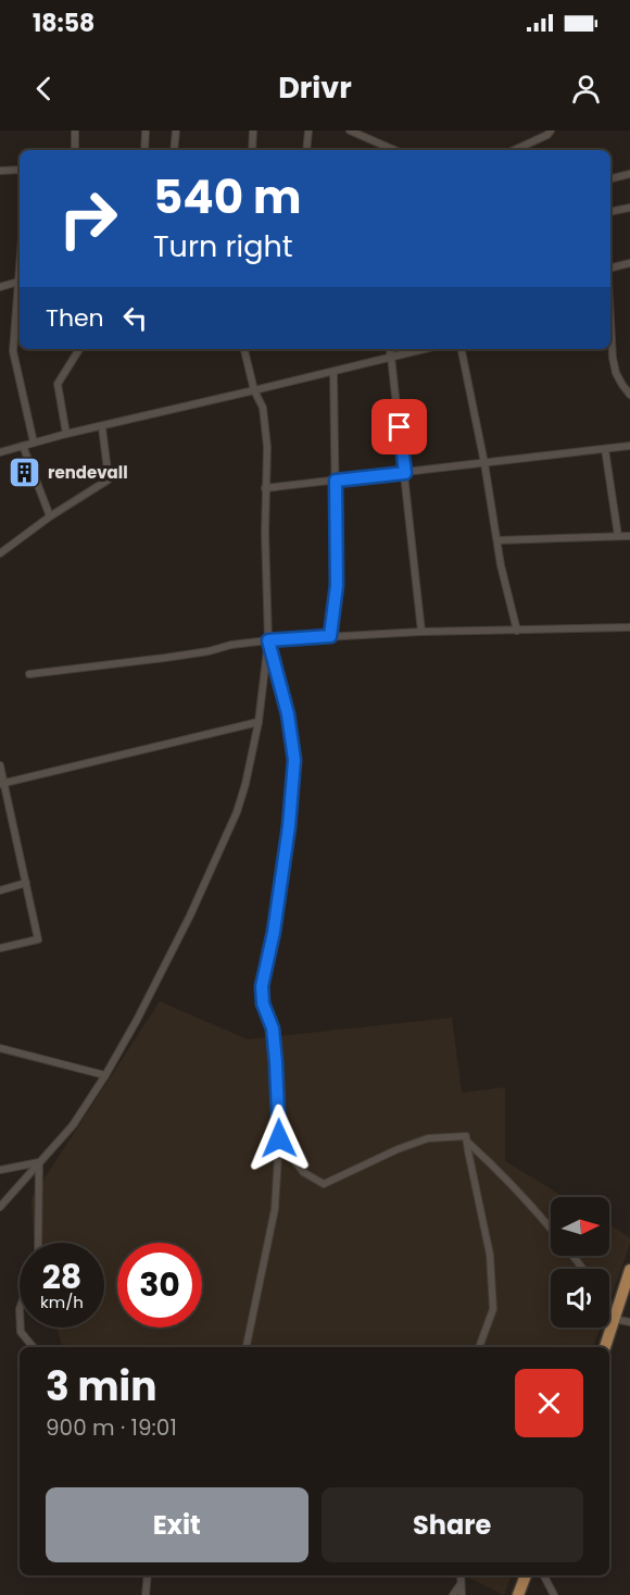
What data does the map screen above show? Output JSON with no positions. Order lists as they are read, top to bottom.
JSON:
{
  "places": {
    "building": ["rendevall"]
  },
  "north": "right",
  "page": {
    "status": "18:58",
    "header": "Drivr",
    "turn": ["540 m", "Turn right"],
    "then": "Then",
    "speed": "28 km/h",
    "limit": "30",
    "heading": ["3 min", "900 m · 19:01"],
    "buttons": ["Exit", "Share"]
  }
}
